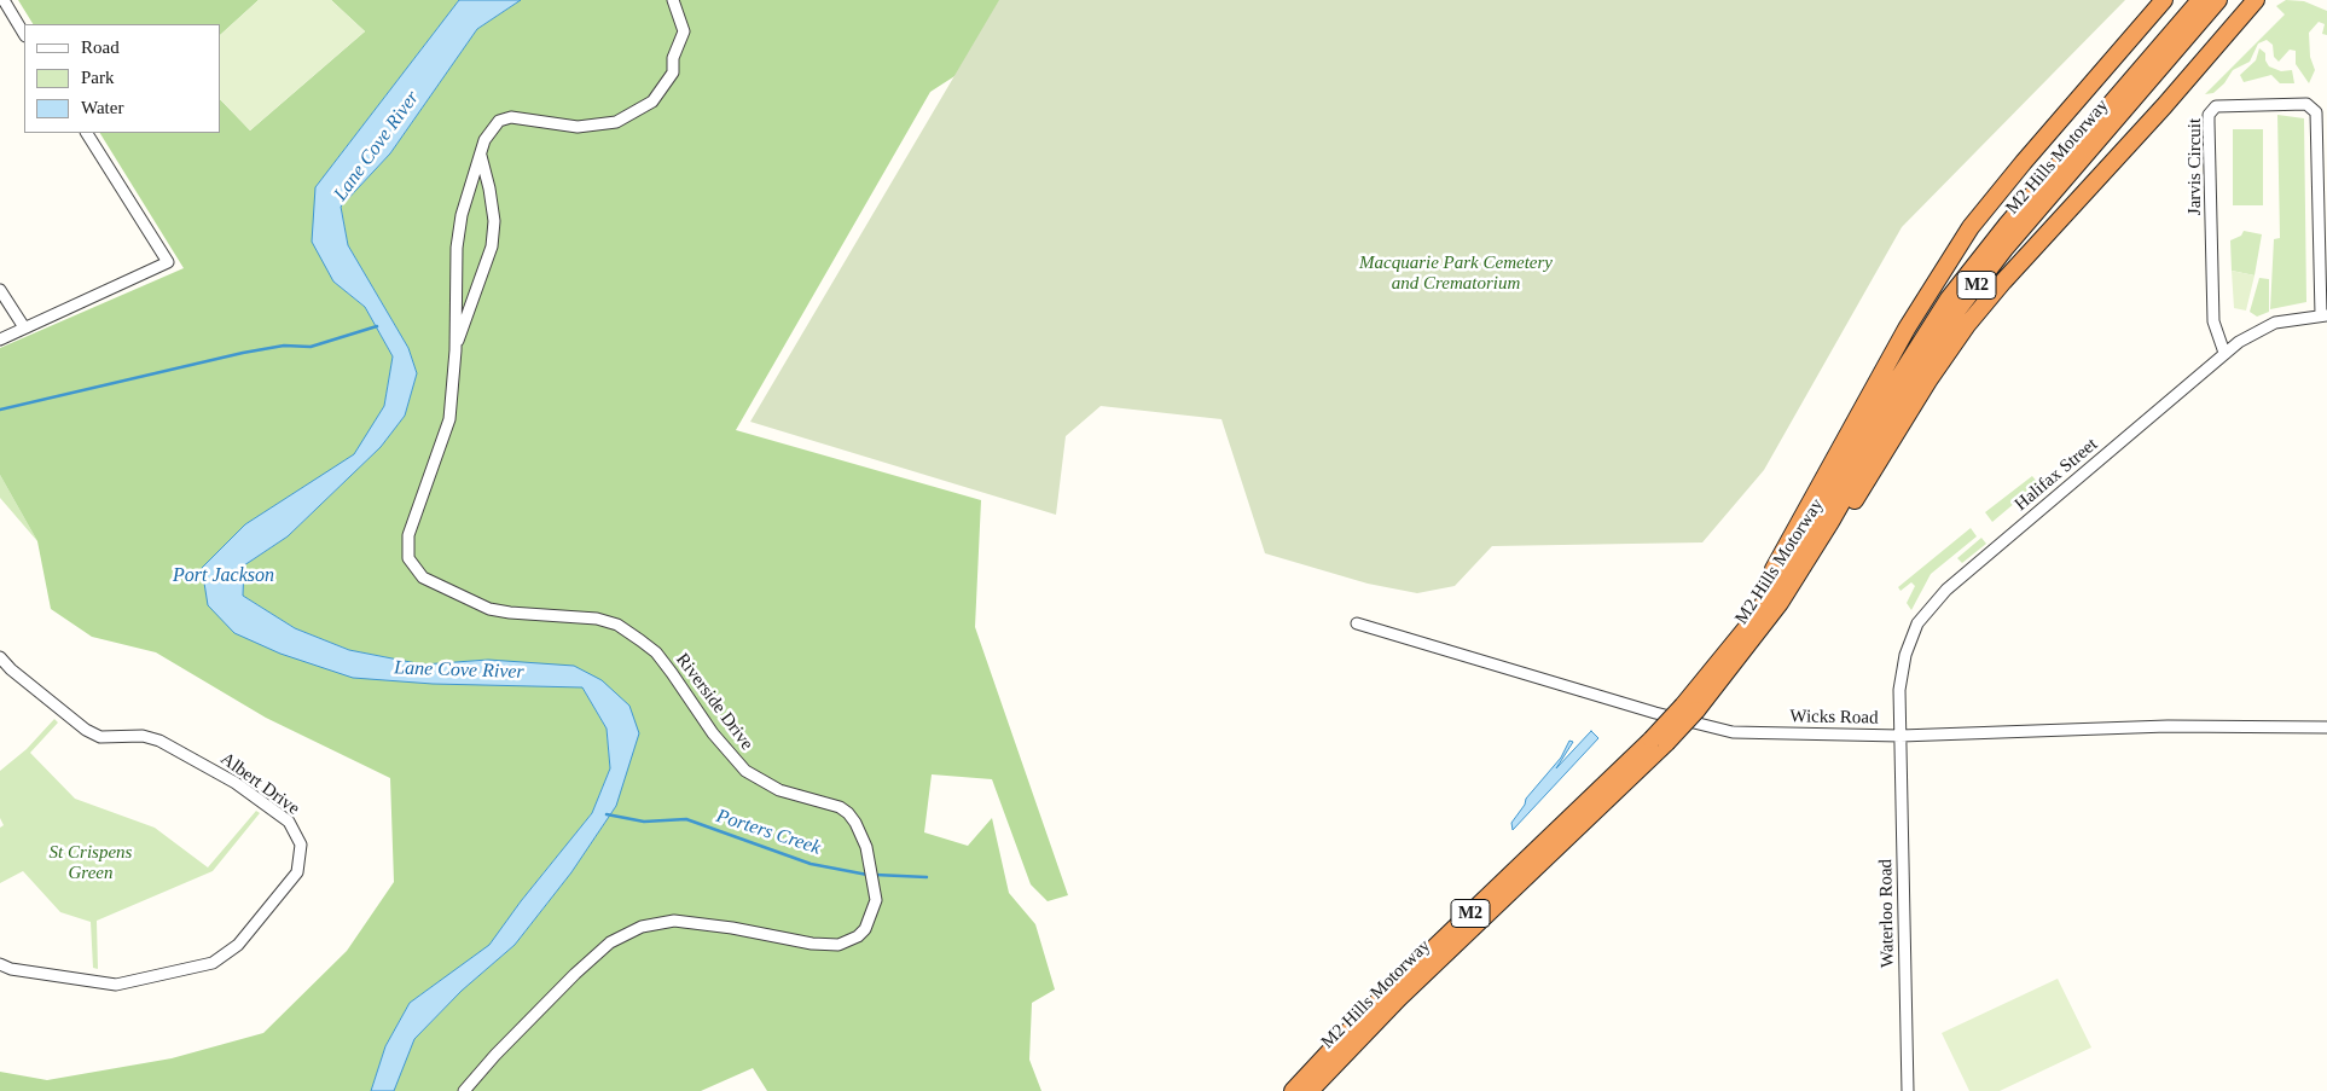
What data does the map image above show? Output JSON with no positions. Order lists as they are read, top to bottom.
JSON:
{
  "streets": {
    "highway": ["M2 Hills Motorway", "M2"],
    "street": [
      "Jarvis Circuit",
      "Halifax Street",
      "Riverside Drive",
      "Wicks Road",
      "Albert Drive",
      "Waterloo Road"
    ]
  },
  "crossings": [
    ["Jarvis Circuit", "Halifax Street"],
    ["Halifax Street", "Wicks Road"],
    ["Halifax Street", "Waterloo Road"],
    ["Wicks Road", "Waterloo Road"]
  ],
  "water": ["Lane Cove River", "Port Jackson", "Porters Creek"],
  "parks": ["Macquarie Park Cemetery and Crematorium", "St Crispens Green"],
  "legend": ["Road", "Park", "Water"]
}
